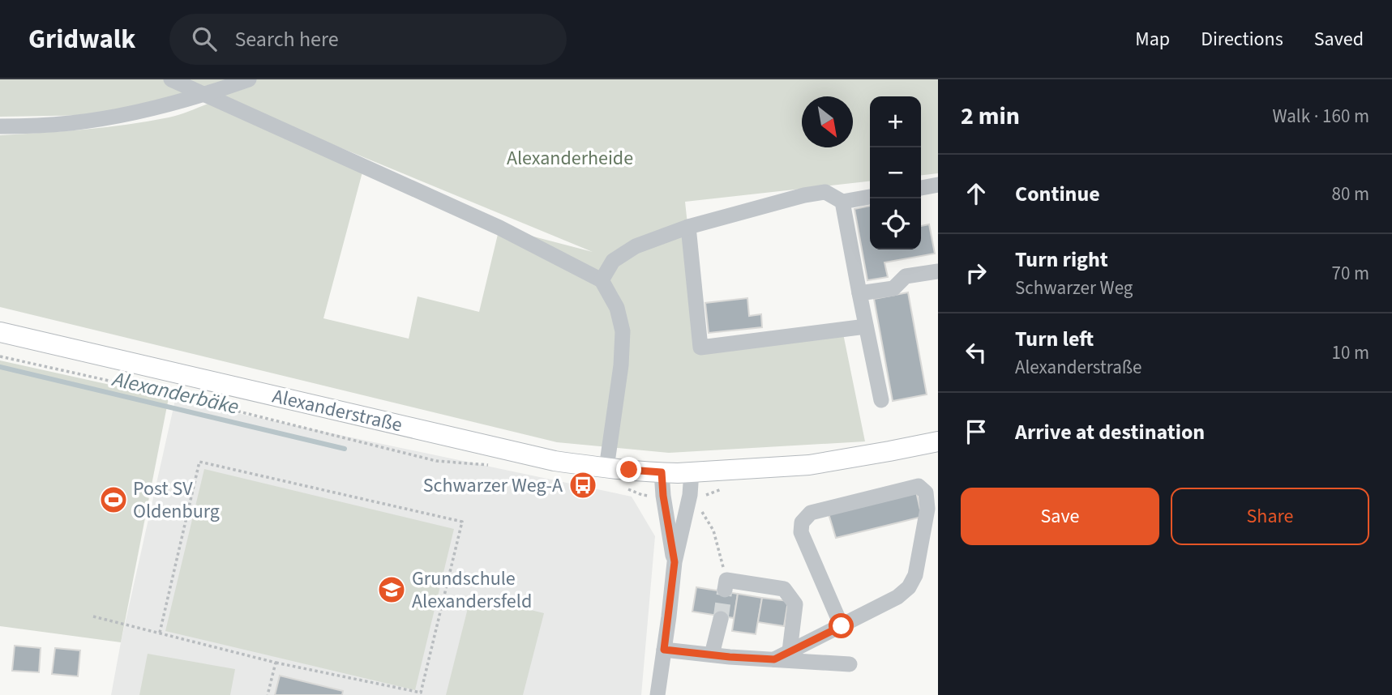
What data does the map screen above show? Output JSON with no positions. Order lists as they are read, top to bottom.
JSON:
{
  "streets": {
    "main road": ["Alexanderstraße"]
  },
  "water": ["Alexanderbäke"],
  "parks": ["Alexanderheide"],
  "places": {
    "bus stop": ["Schwarzer Weg-A"],
    "sports": ["Post SV Oldenburg"],
    "school or university": ["Grundschule Alexandersfeld"]
  },
  "north": "bottom right",
  "page": {
    "header": "Gridwalk",
    "search": "Search here",
    "nav": ["Map", "Directions", "Saved"],
    "heading": ["2 min", "Walk · 160 m"],
    "map_buttons": ["+", "−"],
    "list": [
      ["Continue", "80 m"],
      ["Turn right", "Schwarzer Weg", "70 m"],
      ["Turn left", "Alexanderstraße", "10 m"],
      "Arrive at destination"
    ],
    "buttons": ["Save", "Share"]
  }
}
